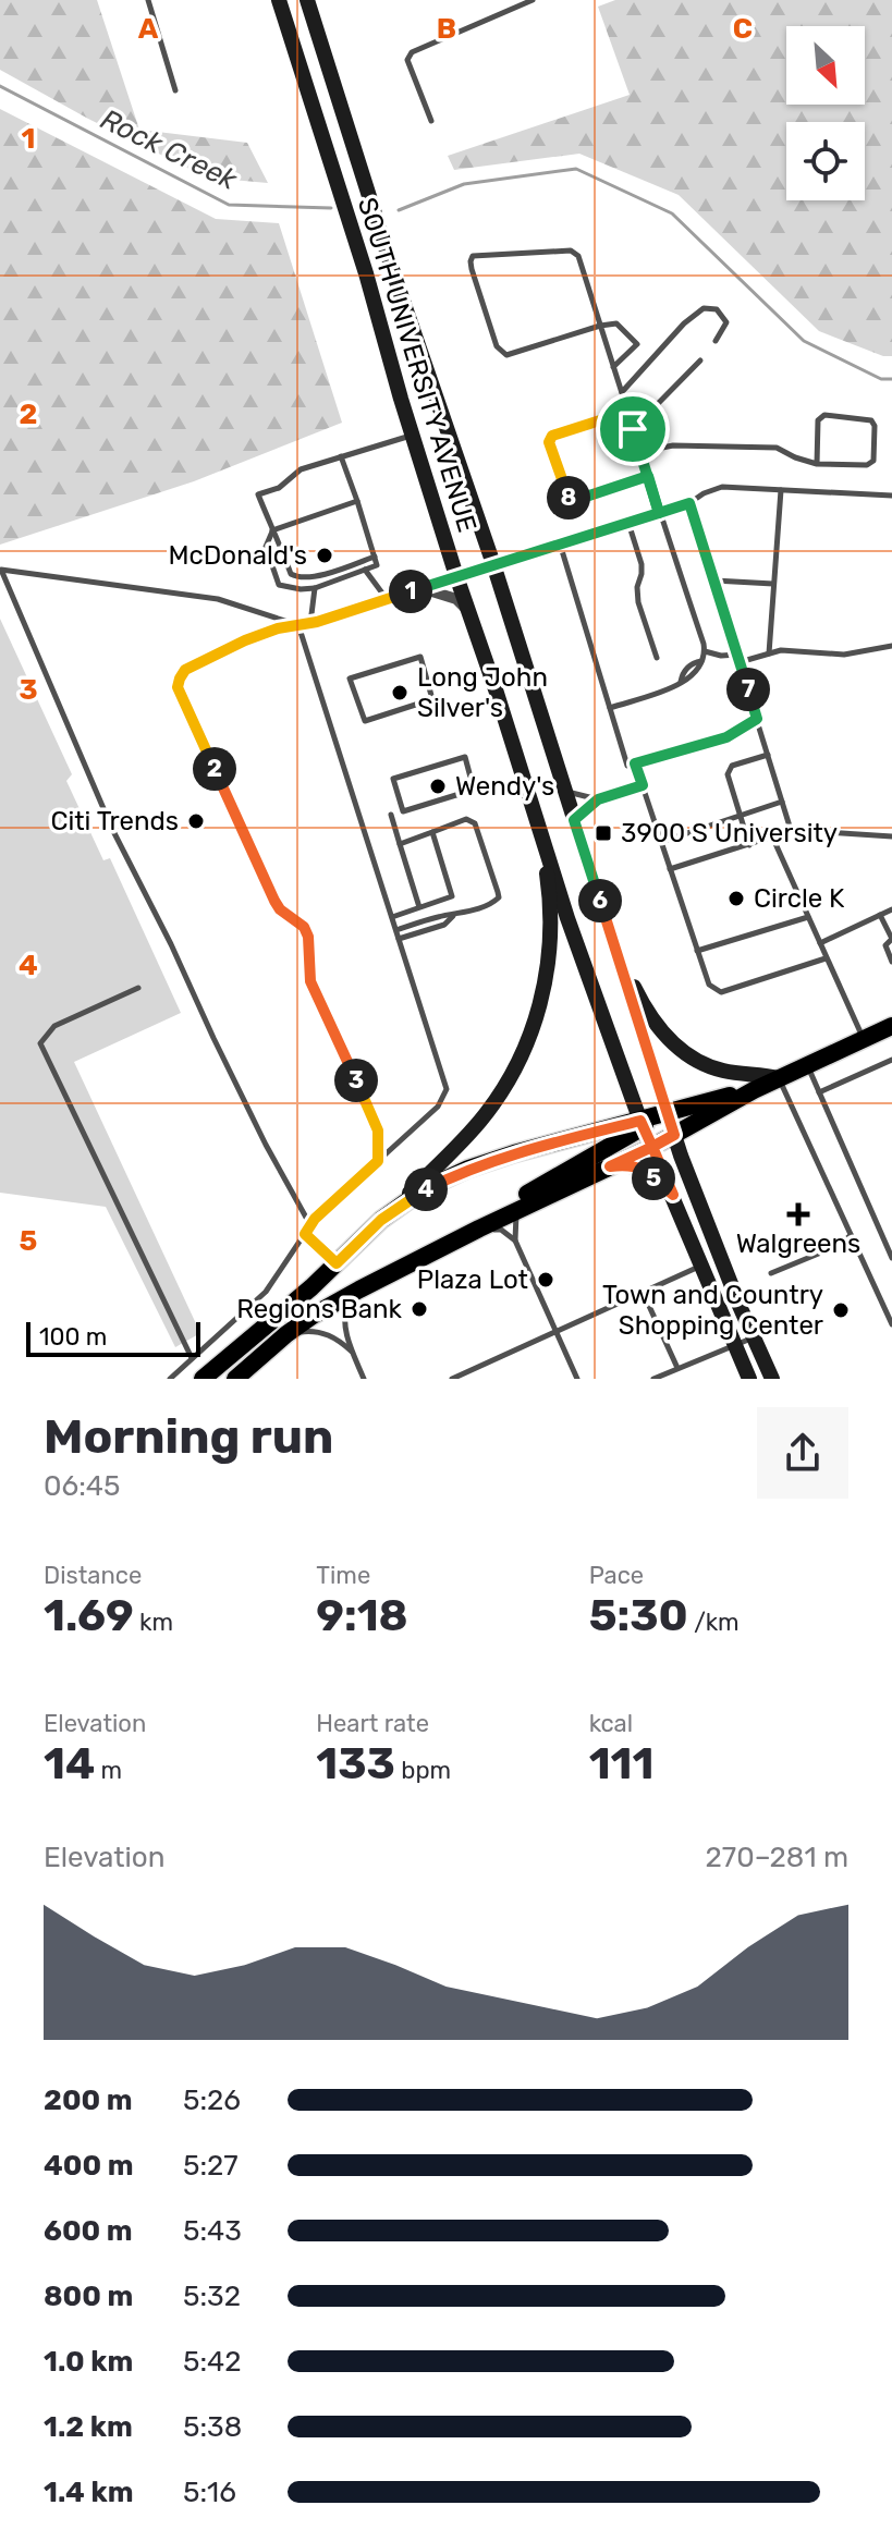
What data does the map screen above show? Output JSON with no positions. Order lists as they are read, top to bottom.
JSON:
{
  "streets": {
    "main road": ["SOUTH UNIVERSITY AVENUE"]
  },
  "water": ["Rock Creek"],
  "places": {
    "other": [
      "McDonald's",
      "Long John Silver's",
      "Wendy's",
      "Citi Trends",
      "Circle K",
      "Plaza Lot",
      "Regions Bank",
      "Town and Country Shopping Center"
    ],
    "transit": ["3900 S University"],
    "health": ["Walgreens"]
  },
  "scale_bar": "100 m",
  "north": "bottom right",
  "page": {
    "pins": [
      "8",
      "1",
      "7",
      "2",
      "6",
      "3",
      "5",
      "4"
    ],
    "scale": "100 m",
    "heading": ["Morning run", "06:45"],
    "stats": [
      ["Distance", "1.69 km"],
      ["Time", "9:18"],
      ["Pace", "5:30 /km"],
      ["Elevation", "14 m"],
      ["Heart rate", "133 bpm"],
      ["kcal", "111"]
    ],
    "chart": ["Elevation", "270–281 m"],
    "list": [
      {
        "name": "200 m",
        "note": "5:26"
      },
      {
        "name": "400 m",
        "note": "5:27"
      },
      {
        "name": "600 m",
        "note": "5:43"
      },
      {
        "name": "800 m",
        "note": "5:32"
      },
      {
        "name": "1.0 km",
        "note": "5:42"
      },
      {
        "name": "1.2 km",
        "note": "5:38"
      },
      {
        "name": "1.4 km",
        "note": "5:16"
      }
    ]
  },
  "grid": {
    "columns": ["A", "B", "C"],
    "rows": [
      "1",
      "2",
      "3",
      "4",
      "5"
    ]
  }
}
